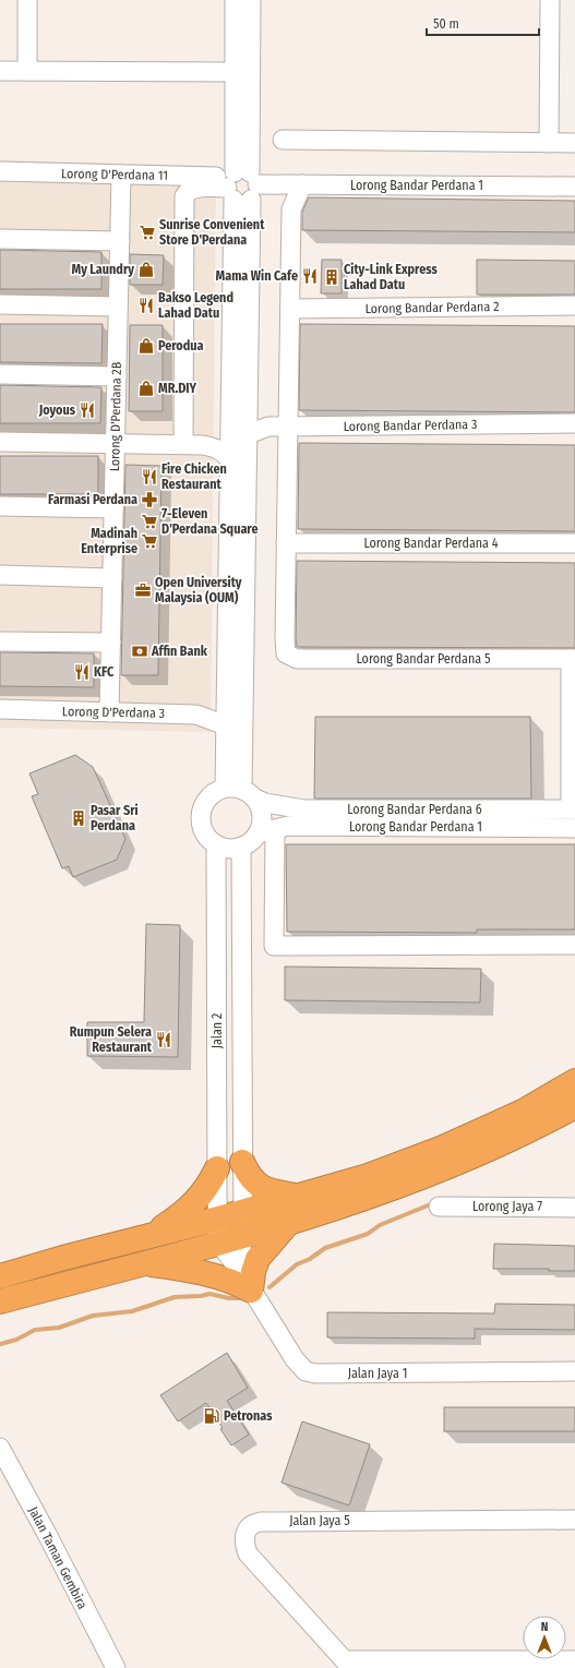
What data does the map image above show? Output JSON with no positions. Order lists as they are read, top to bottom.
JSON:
{
  "streets": {
    "street": [
      "Lorong D'Perdana 11",
      "Lorong Bandar Perdana 1",
      "Lorong Bandar Perdana 2",
      "Lorong D'Perdana 2B",
      "Lorong Bandar Perdana 3",
      "Lorong Bandar Perdana 4",
      "Lorong Bandar Perdana 5",
      "Lorong D'Perdana 3",
      "Lorong Bandar Perdana 6",
      "Jalan 2",
      "Lorong Jaya 7",
      "Jalan Jaya 1",
      "Jalan Jaya 5",
      "Jalan Taman Gembira"
    ]
  },
  "crossings": [
    ["Lorong D'Perdana 11", "Lorong Bandar Perdana 1"],
    ["Lorong D'Perdana 11", "Lorong D'Perdana 2B"],
    ["Lorong Bandar Perdana 1", "Lorong Bandar Perdana 6"],
    ["Lorong Bandar Perdana 1", "Jalan 2"],
    ["Lorong D'Perdana 2B", "Lorong D'Perdana 3"],
    ["Lorong Bandar Perdana 4", "Lorong Bandar Perdana 5"],
    ["Lorong Bandar Perdana 6", "Jalan 2"],
    ["Jalan 2", "Jalan Jaya 1"]
  ],
  "places": {
    "supermarket": ["Sunrise Convenient Store D'Perdana", "7-Eleven D'Perdana Square", "Madinah Enterprise"],
    "shop": ["My Laundry", "Perodua", "MR.DIY"],
    "restaurant": [
      "Mama Win Cafe",
      "Bakso Legend Lahad Datu",
      "Joyous",
      "Fire Chicken Restaurant",
      "KFC",
      "Rumpun Selera Restaurant"
    ],
    "building": ["City-Link Express Lahad Datu", "Pasar Sri Perdana"],
    "pharmacy": ["Farmasi Perdana"],
    "office": ["Open University Malaysia (OUM)"],
    "bank": ["Affin Bank"],
    "fuel station": ["Petronas"]
  },
  "scale_bar": "50 m",
  "north": "top"
}
